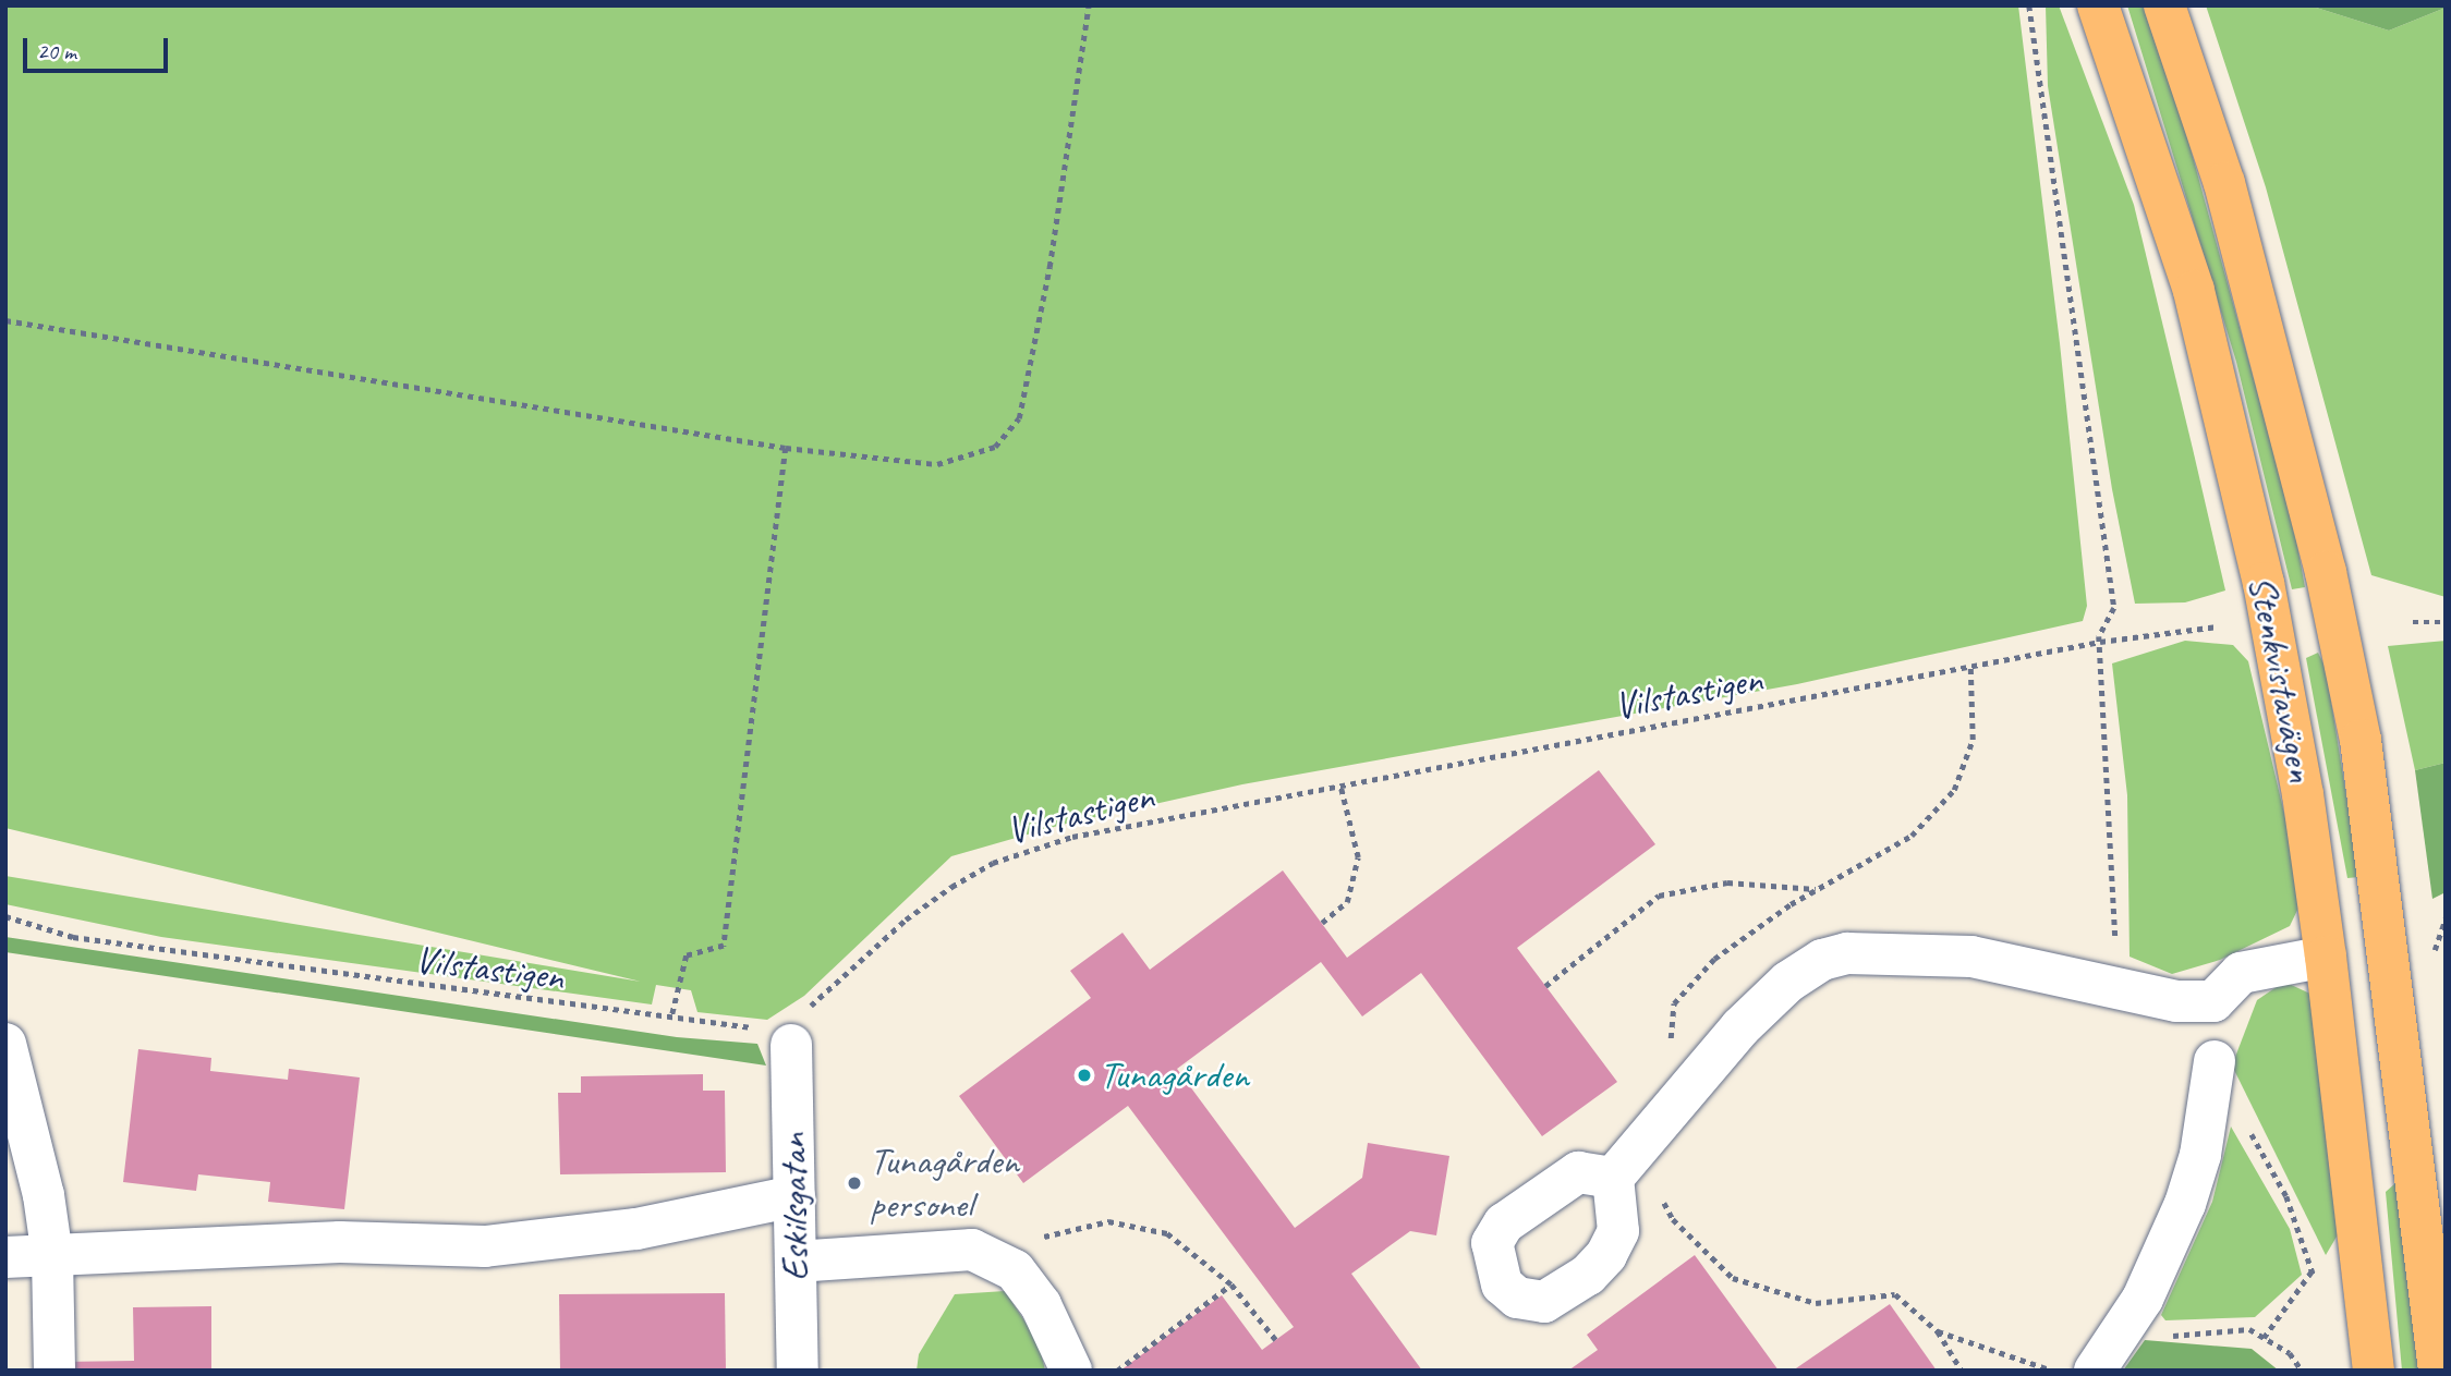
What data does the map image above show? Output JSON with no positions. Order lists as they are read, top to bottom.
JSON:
{
  "streets": {
    "main road": ["Stenkvistavägen"],
    "street": ["Eskilsgatan"],
    "path": ["Vilstastigen"]
  },
  "crossings": [
    ["Vilstastigen", "Eskilsgatan"]
  ],
  "places": ["Tunagården", "Tunagården personel"],
  "scale_bar": "20 m"
}
